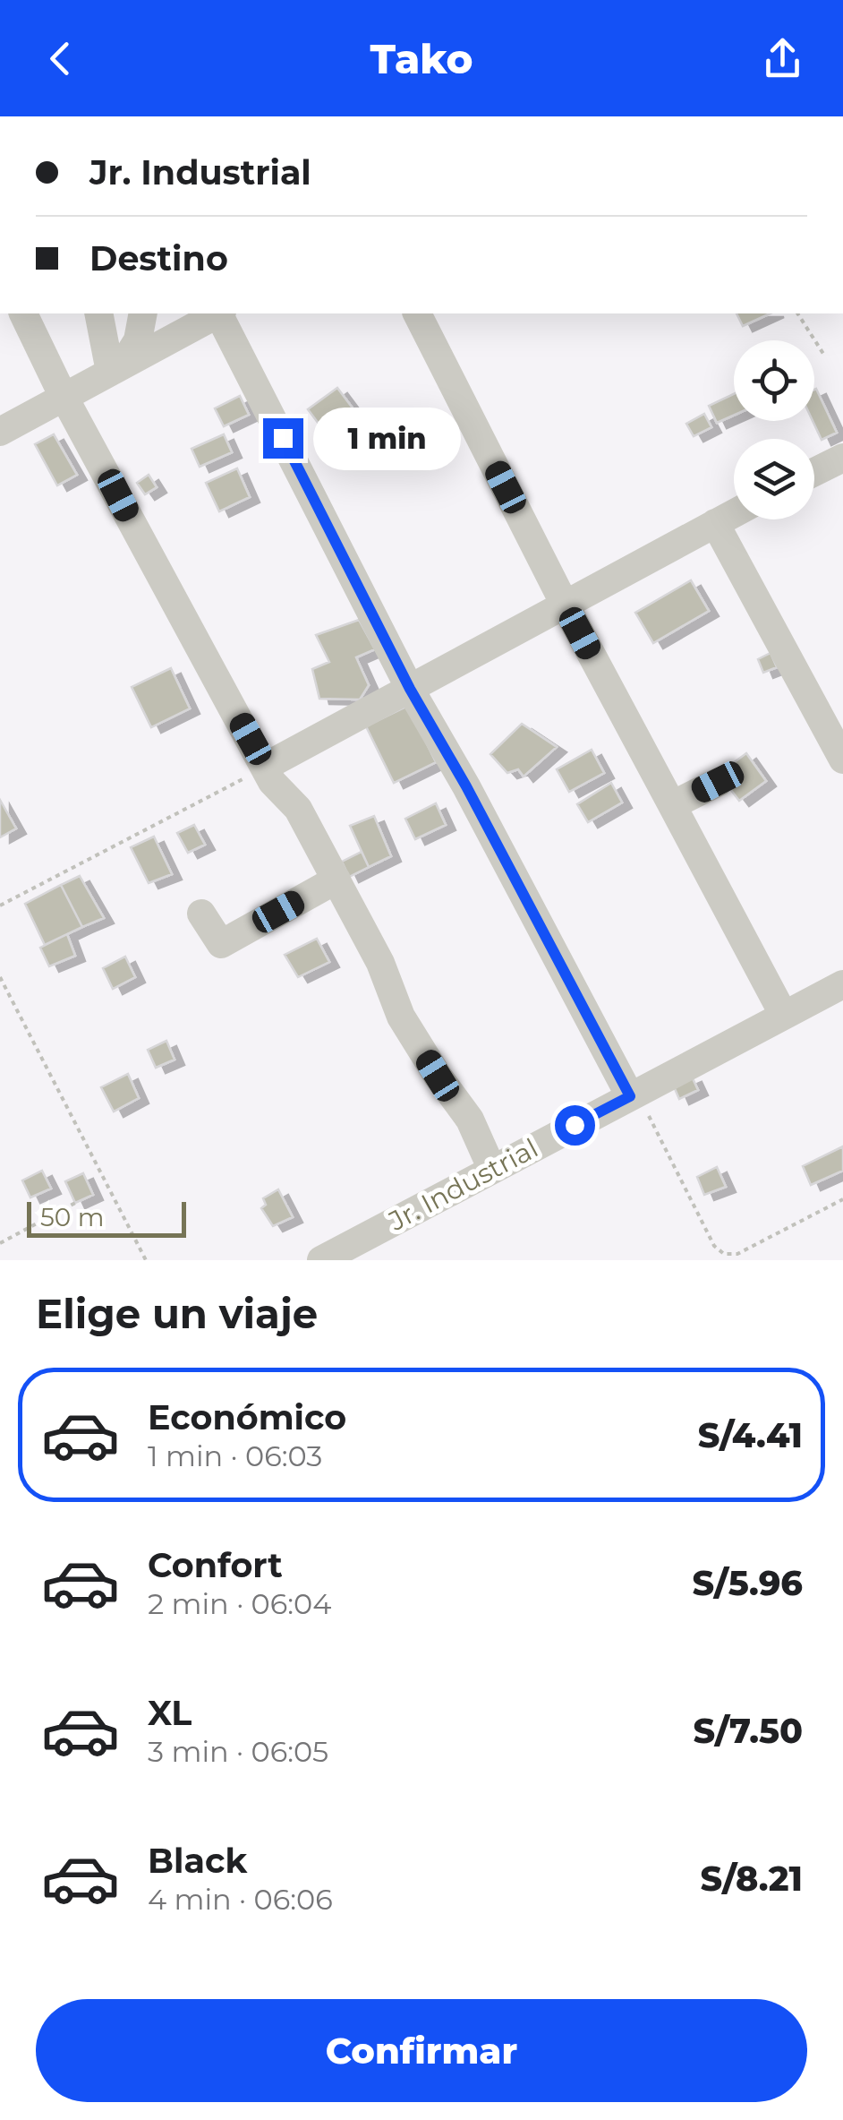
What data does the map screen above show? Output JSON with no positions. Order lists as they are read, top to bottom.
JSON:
{
  "streets": {
    "street": ["Jr. Industrial"]
  },
  "scale_bar": "50 m",
  "page": {
    "header": "Tako",
    "banner": ["Jr. Industrial", "Destino"],
    "bubble": "1 min",
    "scale": "50 m",
    "heading": "Elige un viaje",
    "list": [
      {
        "name": "Económico",
        "note": "1 min · 06:03",
        "value": "S/4.41"
      },
      {
        "name": "Confort",
        "note": "2 min · 06:04",
        "value": "S/5.96"
      },
      {
        "name": "XL",
        "note": "3 min · 06:05",
        "value": "S/7.50"
      },
      {
        "name": "Black",
        "note": "4 min · 06:06",
        "value": "S/8.21"
      }
    ],
    "buttons": "Confirmar"
  }
}
